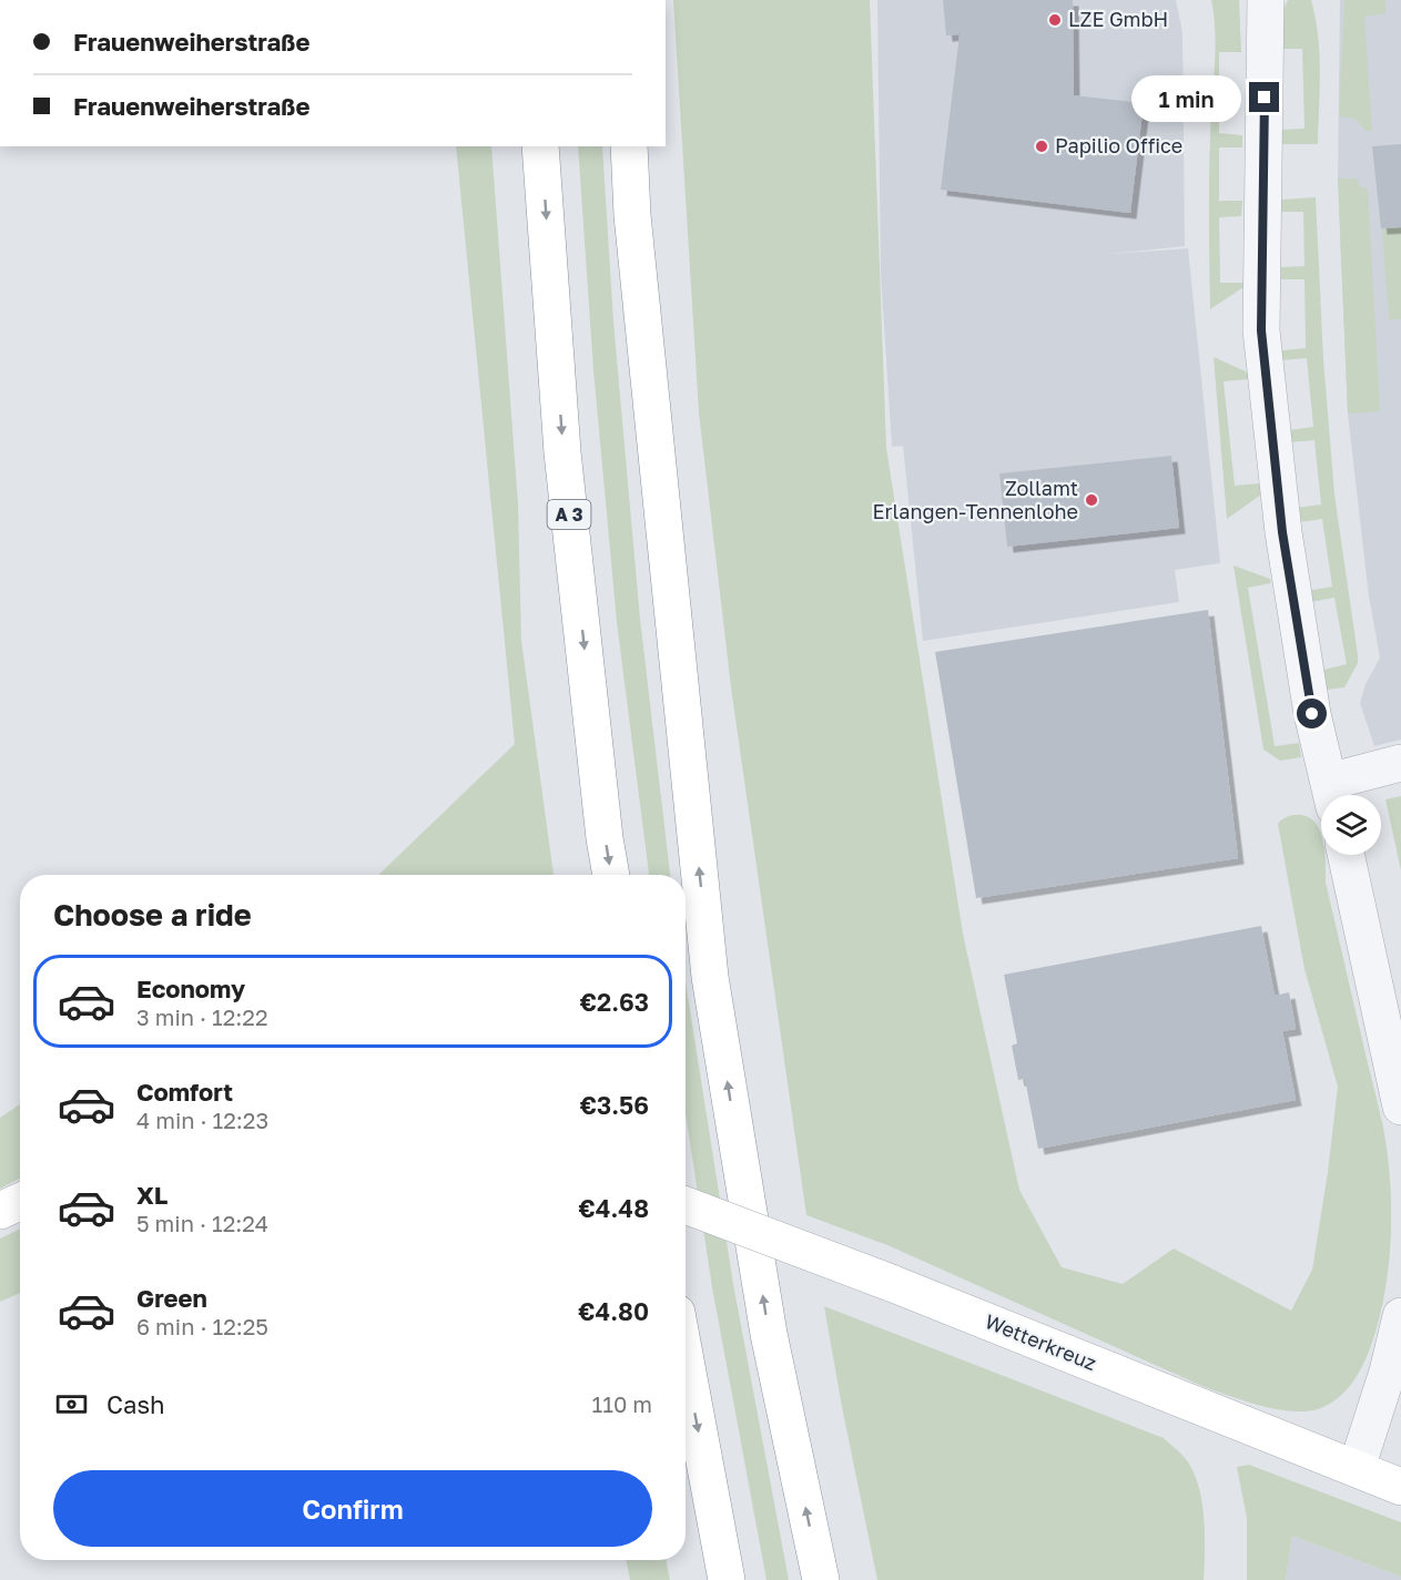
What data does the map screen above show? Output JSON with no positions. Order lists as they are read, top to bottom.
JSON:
{
  "streets": {
    "main road": ["A 3", "Wetterkreuz"]
  },
  "places": ["LZE GmbH", "Papilio Office", "Zollamt Erlangen-Tennenlohe"],
  "page": {
    "banner": ["Frauenweiherstraße", "Frauenweiherstraße"],
    "bubble": "1 min",
    "heading": "Choose a ride",
    "list": [
      {
        "name": "Economy",
        "note": "3 min · 12:22",
        "value": "€2.63"
      },
      {
        "name": "Comfort",
        "note": "4 min · 12:23",
        "value": "€3.56"
      },
      {
        "name": "XL",
        "note": "5 min · 12:24",
        "value": "€4.48"
      },
      {
        "name": "Green",
        "note": "6 min · 12:25",
        "value": "€4.80"
      }
    ],
    "pay": ["Cash", "110 m"],
    "buttons": "Confirm"
  }
}
